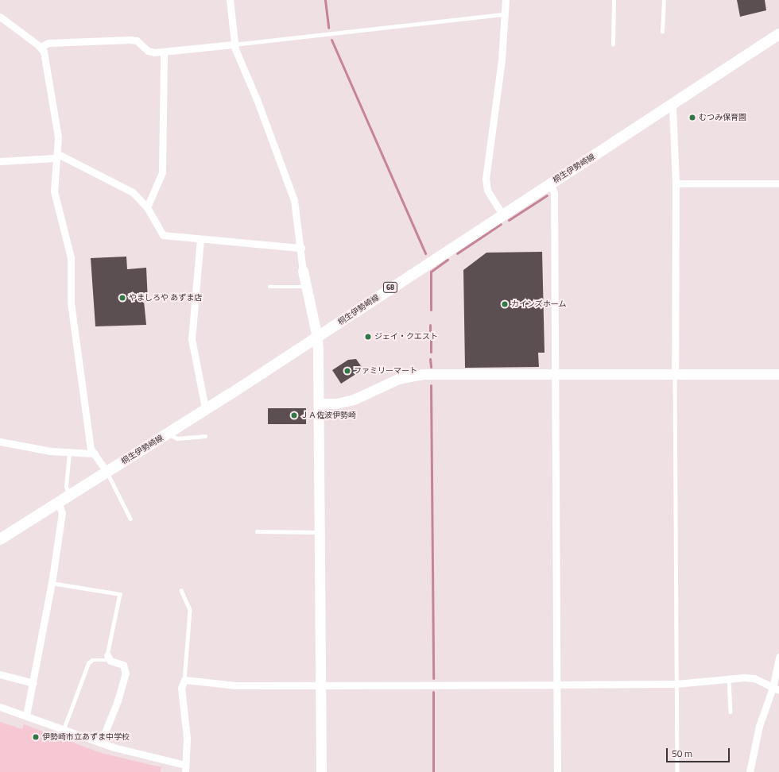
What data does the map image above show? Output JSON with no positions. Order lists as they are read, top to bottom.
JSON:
{
  "streets": {
    "main road": ["桐生伊勢崎線", "68"]
  },
  "places": [
    "むつみ保育園",
    "やましろや あずま店",
    "カインズホーム",
    "ジェイ・クエスト",
    "ファミリーマート",
    "ＪＡ佐波伊勢崎",
    "伊勢崎市立あずま中学校"
  ],
  "scale_bar": "50 m"
}
